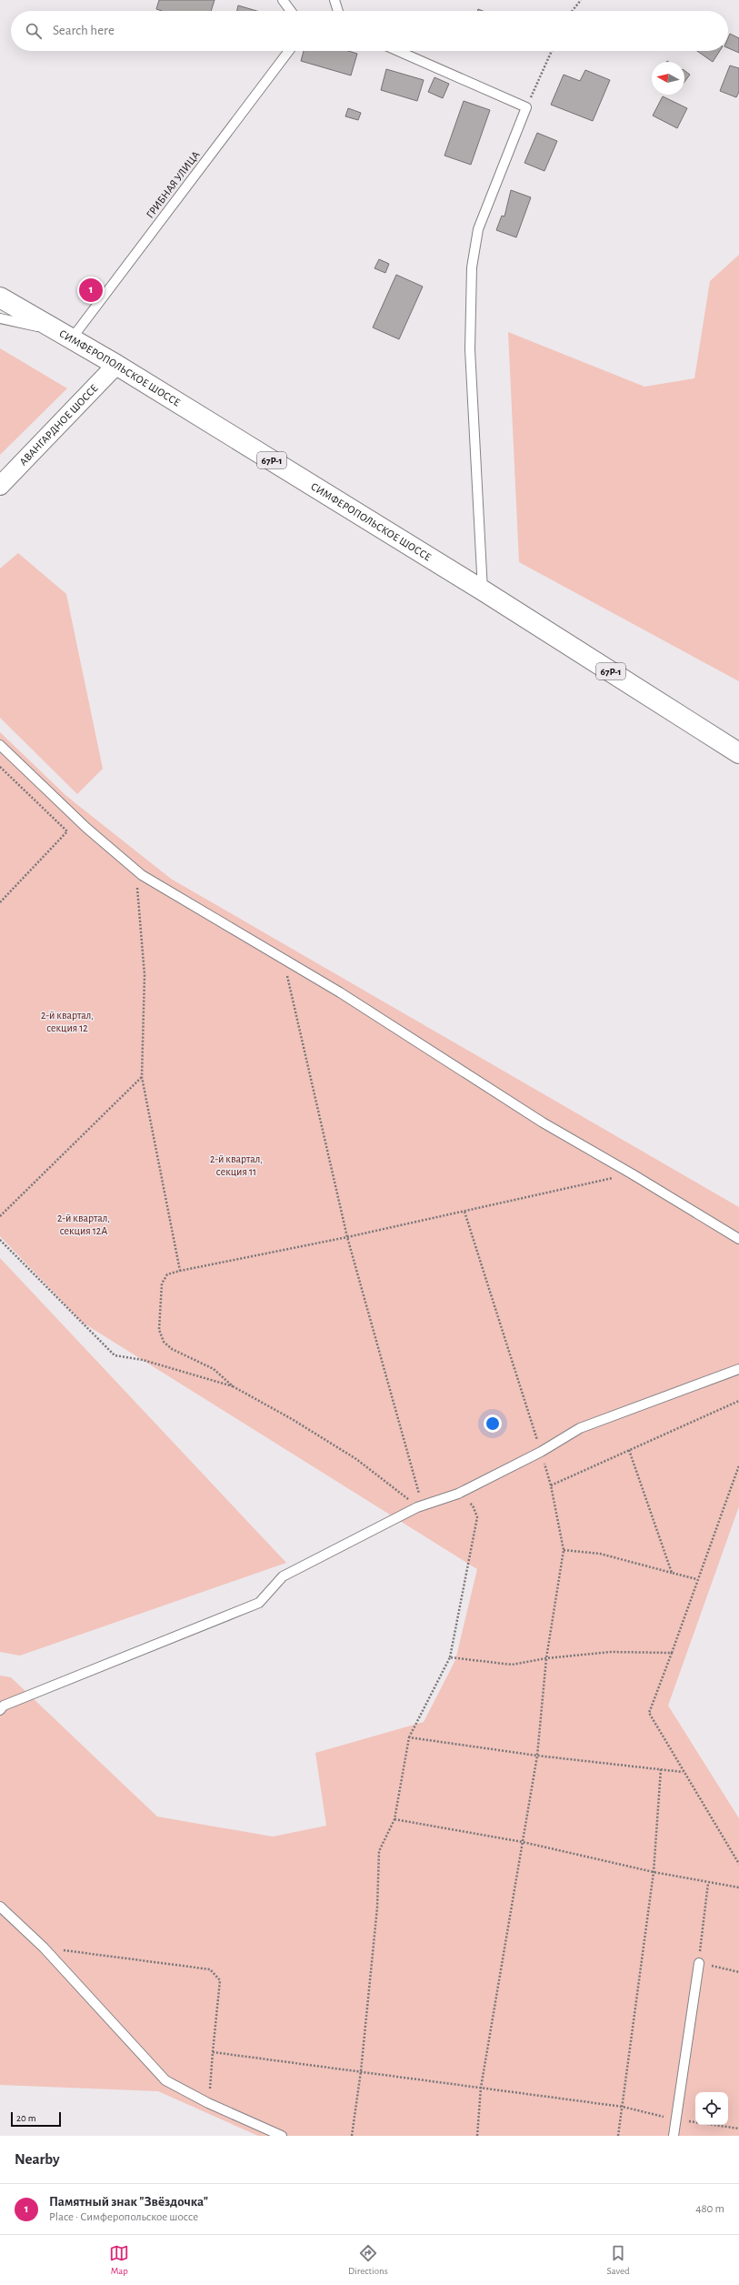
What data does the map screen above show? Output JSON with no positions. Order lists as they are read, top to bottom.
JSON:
{
  "streets": {
    "main road": ["СИМФЕРОПОЛЬСКОЕ ШОССЕ", "67Р-1"],
    "street": ["АВАНГАРДНОЕ ШОССЕ"],
    "lane": ["ГРИБНАЯ УЛИЦА"]
  },
  "crossings": [
    ["ГРИБНАЯ УЛИЦА", "СИМФЕРОПОЛЬСКОЕ ШОССЕ"],
    ["СИМФЕРОПОЛЬСКОЕ ШОССЕ", "АВАНГАРДНОЕ ШОССЕ"]
  ],
  "parks": ["2-й квартал, секция 12", "2-й квартал, секция 11", "2-й квартал, секция 12А"],
  "scale_bar": "20 m",
  "north": "left",
  "page": {
    "search": "Search here",
    "pins": "1",
    "scale": "20 m",
    "heading": "Nearby",
    "list": [
      {
        "mark": "1",
        "name": "Памятный знак \"Звёздочка\"",
        "note": "Place · Симферопольское шоссе",
        "value": "480 m"
      }
    ],
    "nav": ["Map", "Directions", "Saved"]
  }
}
